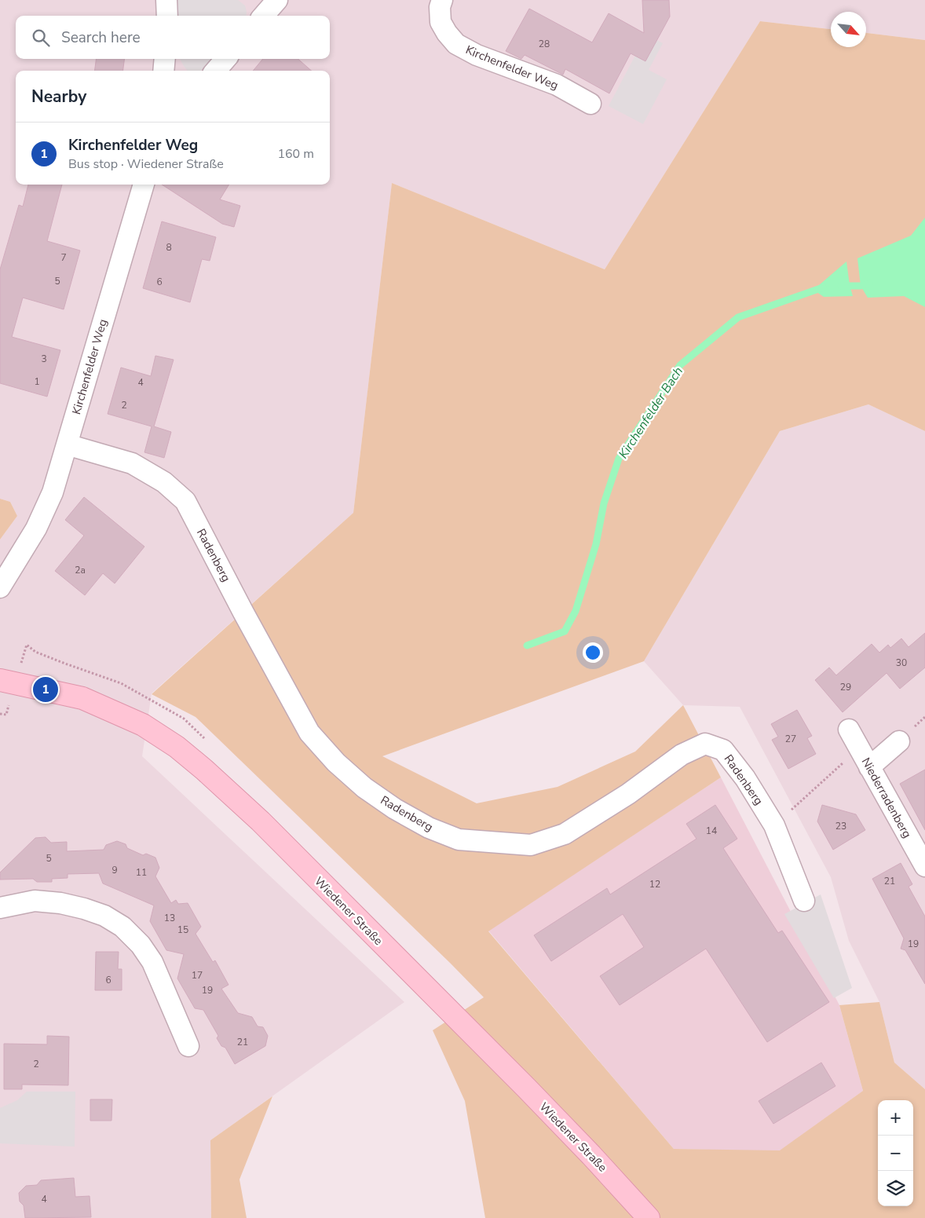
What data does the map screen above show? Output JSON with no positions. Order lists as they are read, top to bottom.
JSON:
{
  "streets": {
    "main road": ["Wiedener Straße"],
    "street": ["Kirchenfelder Weg", "Radenberg", "Niederradenberg"]
  },
  "crossings": [
    ["Kirchenfelder Weg", "Radenberg"]
  ],
  "water": ["Kirchenfelder Bach"],
  "house_numbers": [
    "28",
    "8",
    "7",
    "5",
    "6",
    "3",
    "1",
    "4",
    "2",
    "2a",
    "30",
    "29",
    "27",
    "23",
    "14",
    "5",
    "9",
    "11",
    "21",
    "12",
    "13",
    "15",
    "19",
    "17",
    "6",
    "19",
    "21",
    "2",
    "4"
  ],
  "north": "bottom right",
  "page": {
    "search": "Search here",
    "heading": "Nearby",
    "list": [
      {
        "mark": "1",
        "name": "Kirchenfelder Weg",
        "note": "Bus stop · Wiedener Straße",
        "value": "160 m"
      }
    ],
    "pins": "1",
    "map_buttons": ["+", "−"]
  }
}
